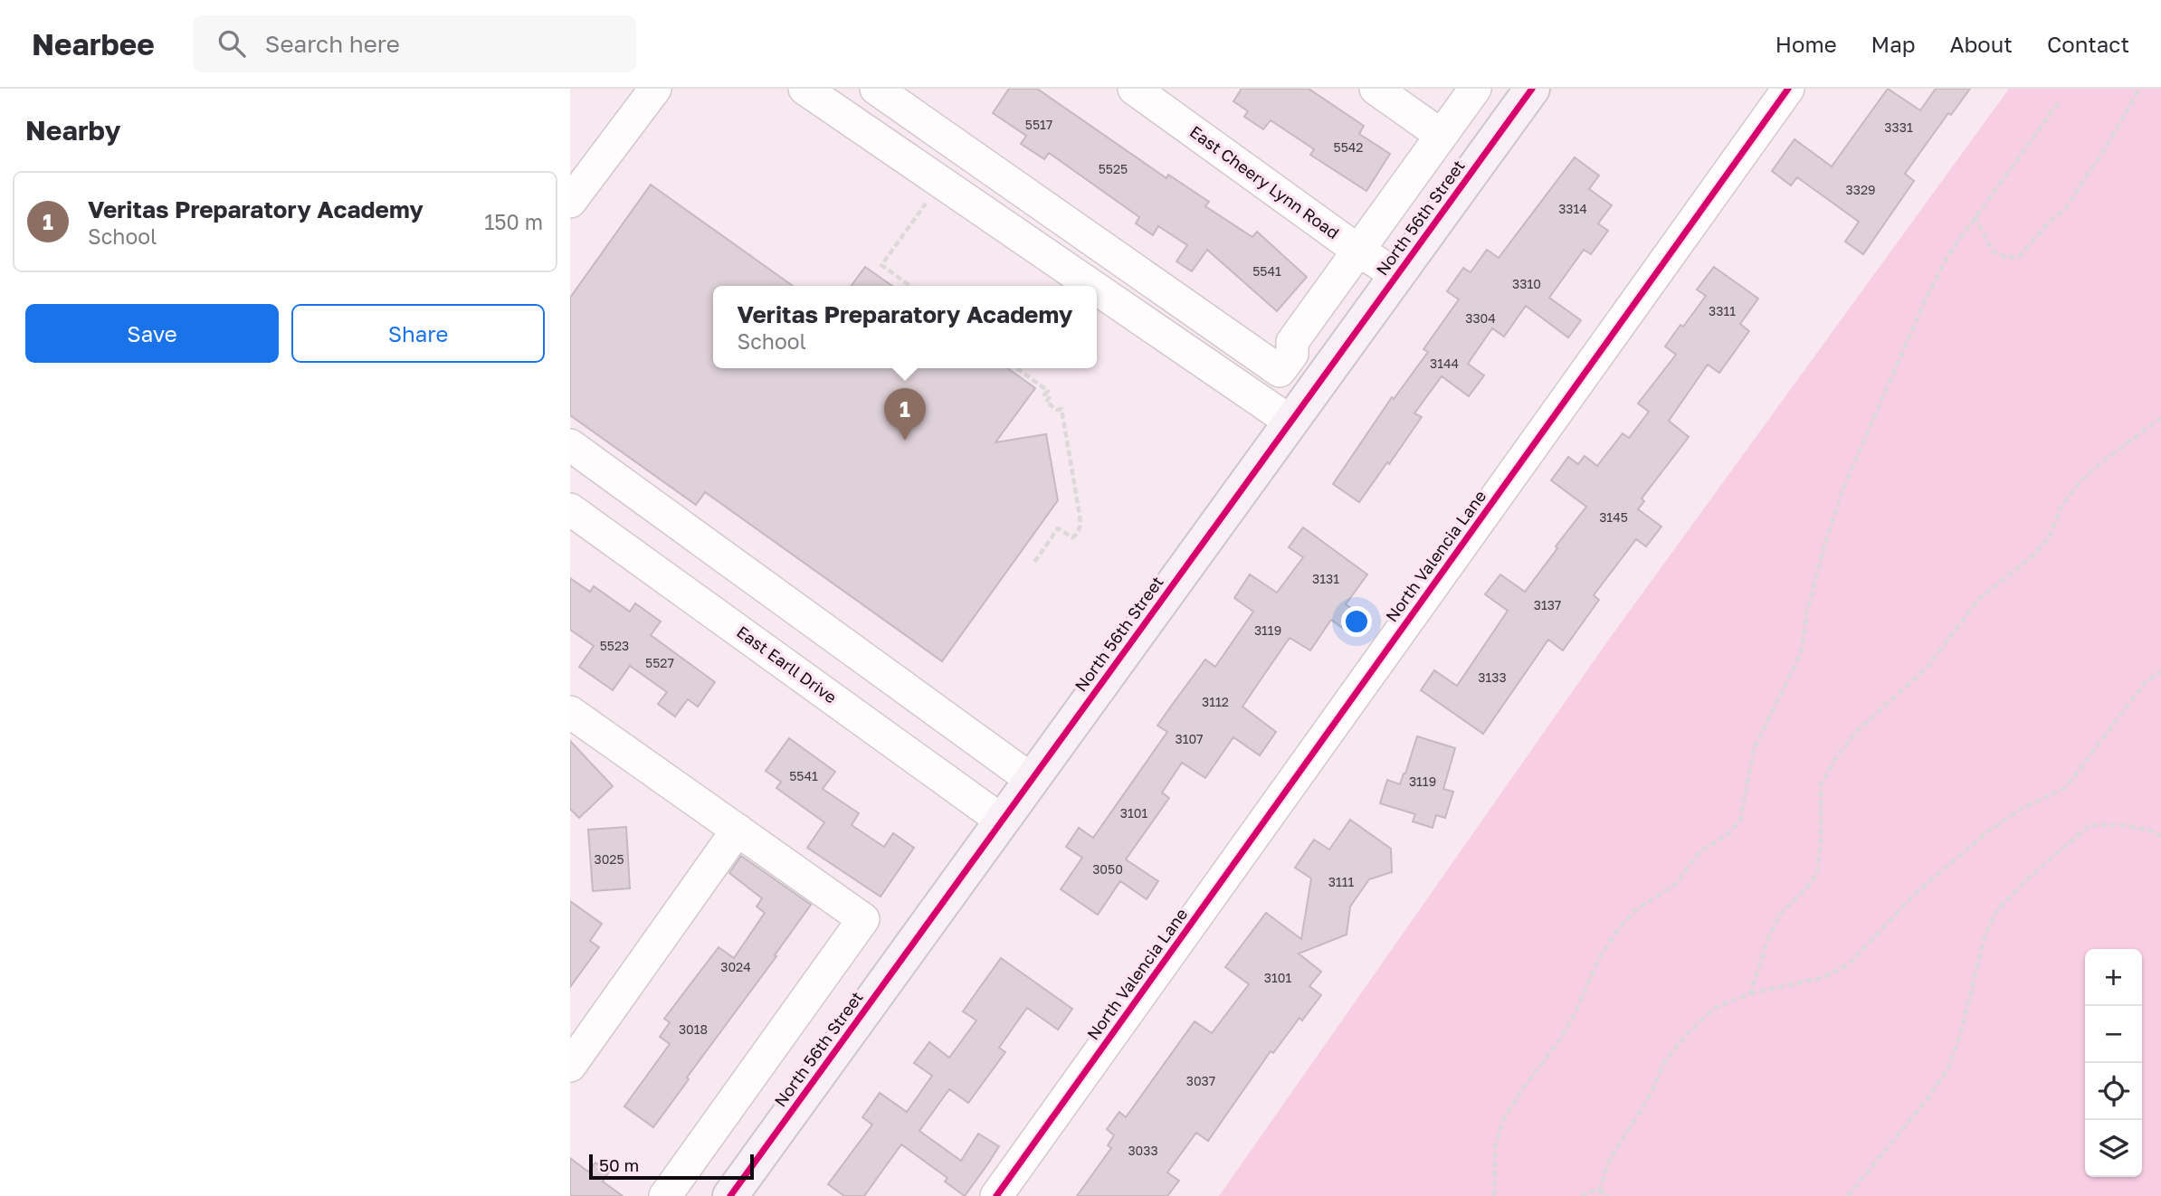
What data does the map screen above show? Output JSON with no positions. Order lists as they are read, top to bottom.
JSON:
{
  "streets": {
    "main road": ["North 56th Street"],
    "street": ["East Cheery Lynn Road", "North Valencia Lane", "East Earll Drive"]
  },
  "crossings": [
    ["East Cheery Lynn Road", "North 56th Street"],
    ["North 56th Street", "East Earll Drive"]
  ],
  "house_numbers": [
    "5517",
    "3331",
    "5542",
    "5525",
    "3329",
    "3314",
    "5541",
    "3310",
    "3311",
    "3304",
    "3144",
    "3145",
    "3131",
    "3137",
    "3119",
    "5523",
    "5527",
    "3133",
    "3112",
    "3107",
    "5541",
    "3119",
    "3101",
    "3025",
    "3050",
    "3111",
    "3024",
    "3101",
    "3018",
    "3037",
    "3033"
  ],
  "scale_bar": "50 m",
  "page": {
    "header": "Nearbee",
    "search": "Search here",
    "nav": [
      "Home",
      "Map",
      "About",
      "Contact"
    ],
    "heading": "Nearby",
    "list": [
      {
        "mark": "1",
        "name": "Veritas Preparatory Academy",
        "note": "School",
        "value": "150 m"
      }
    ],
    "buttons": ["Save", "Share"],
    "popup": ["Veritas Preparatory Academy", "School"],
    "pins": "1",
    "map_buttons": ["+", "−"],
    "scale": "50 m"
  }
}
